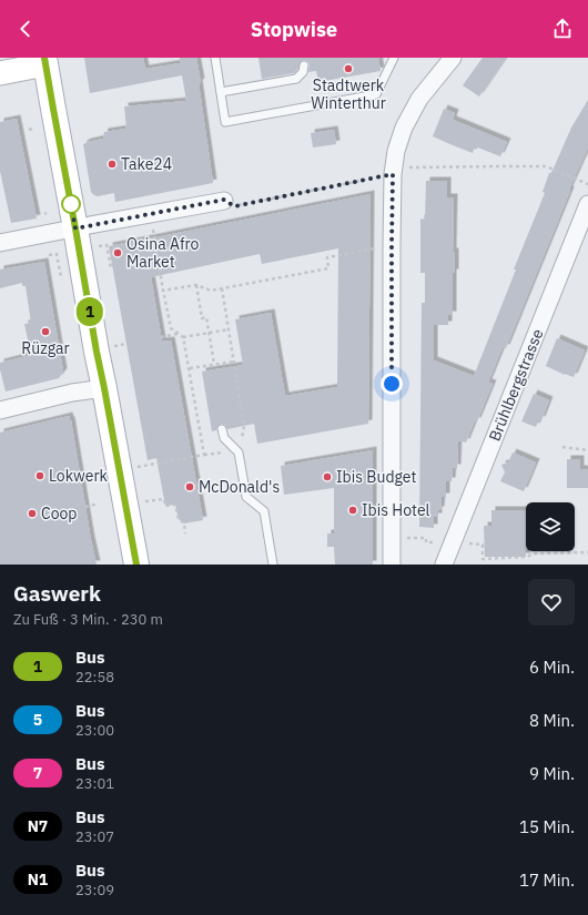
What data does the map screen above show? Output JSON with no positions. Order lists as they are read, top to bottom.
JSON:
{
  "streets": {
    "street": ["Brühlbergstrasse"]
  },
  "places": [
    "Stadtwerk Winterthur",
    "Take24",
    "Osina Afro Market",
    "Rüzgar",
    "Lokwerk",
    "Ibis Budget",
    "McDonald's",
    "Ibis Hotel",
    "Coop"
  ],
  "lines": ["bus line 1"],
  "page": {
    "header": "Stopwise",
    "on_map": "1",
    "heading": ["Gaswerk", "Zu Fuß · 3 Min. · 230 m"],
    "list": [
      {
        "mark": "1",
        "name": "Bus",
        "note": "22:58",
        "value": "6 Min."
      },
      {
        "mark": "5",
        "name": "Bus",
        "note": "23:00",
        "value": "8 Min."
      },
      {
        "mark": "7",
        "name": "Bus",
        "note": "23:01",
        "value": "9 Min."
      },
      {
        "mark": "N7",
        "name": "Bus",
        "note": "23:07",
        "value": "15 Min."
      },
      {
        "mark": "N1",
        "name": "Bus",
        "note": "23:09",
        "value": "17 Min."
      }
    ]
  }
}
